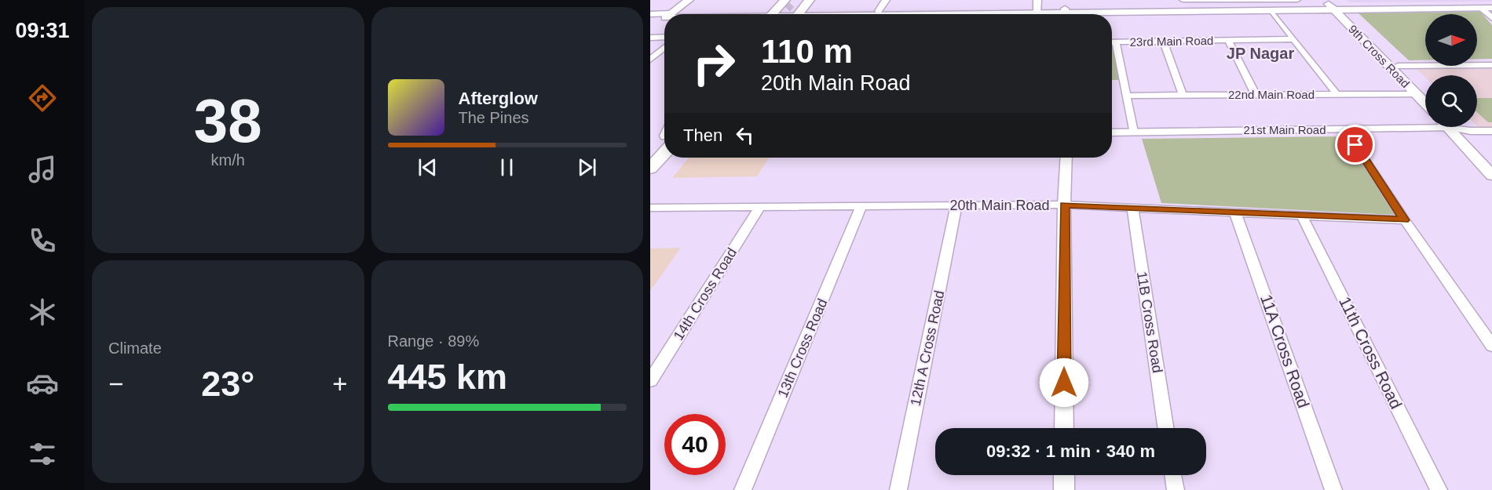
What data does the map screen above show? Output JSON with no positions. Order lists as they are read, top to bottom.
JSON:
{
  "streets": {
    "main road": ["9th Cross Road"],
    "street": [
      "23rd Main Road",
      "22nd Main Road",
      "21st Main Road",
      "20th Main Road",
      "14th Cross Road",
      "11B Cross Road",
      "13th Cross Road",
      "12th A Cross Road",
      "11A Cross Road",
      "11th Cross Road"
    ]
  },
  "crossings": [
    ["9th Cross Road", "22nd Main Road"],
    ["20th Main Road", "14th Cross Road"],
    ["20th Main Road", "11B Cross Road"],
    ["20th Main Road", "13th Cross Road"],
    ["20th Main Road", "12th A Cross Road"],
    ["20th Main Road", "11A Cross Road"],
    ["20th Main Road", "11th Cross Road"]
  ],
  "districts": ["JP Nagar"],
  "north": "right",
  "page": {
    "tabs": "09:31",
    "tile": [
      ["38", "km/h"],
      "Climate",
      ["Range · 89%", "445 km"]
    ],
    "turn": ["110 m", "20th Main Road"],
    "song": ["Afterglow", "The Pines"],
    "then": "Then",
    "heat": ["−", "23°", "+"],
    "limit": "40",
    "trip": "09:32 · 1 min · 340 m"
  }
}
